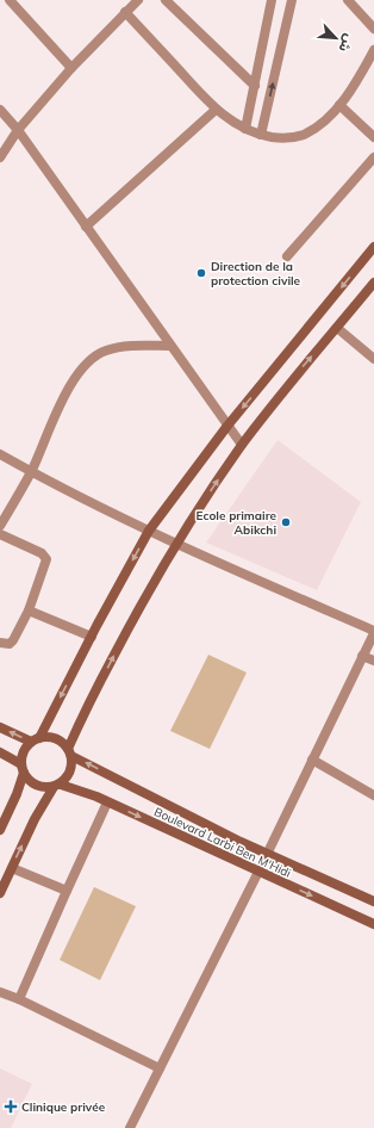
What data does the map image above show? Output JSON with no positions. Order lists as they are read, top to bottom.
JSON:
{
  "streets": {
    "main road": ["Boulevard Larbi Ben M'Hidi"]
  },
  "places": {
    "other": ["Direction de la protection civile", "Ecole primaire Abikchi"],
    "health": ["Clinique privée"]
  },
  "north": "bottom right"
}
